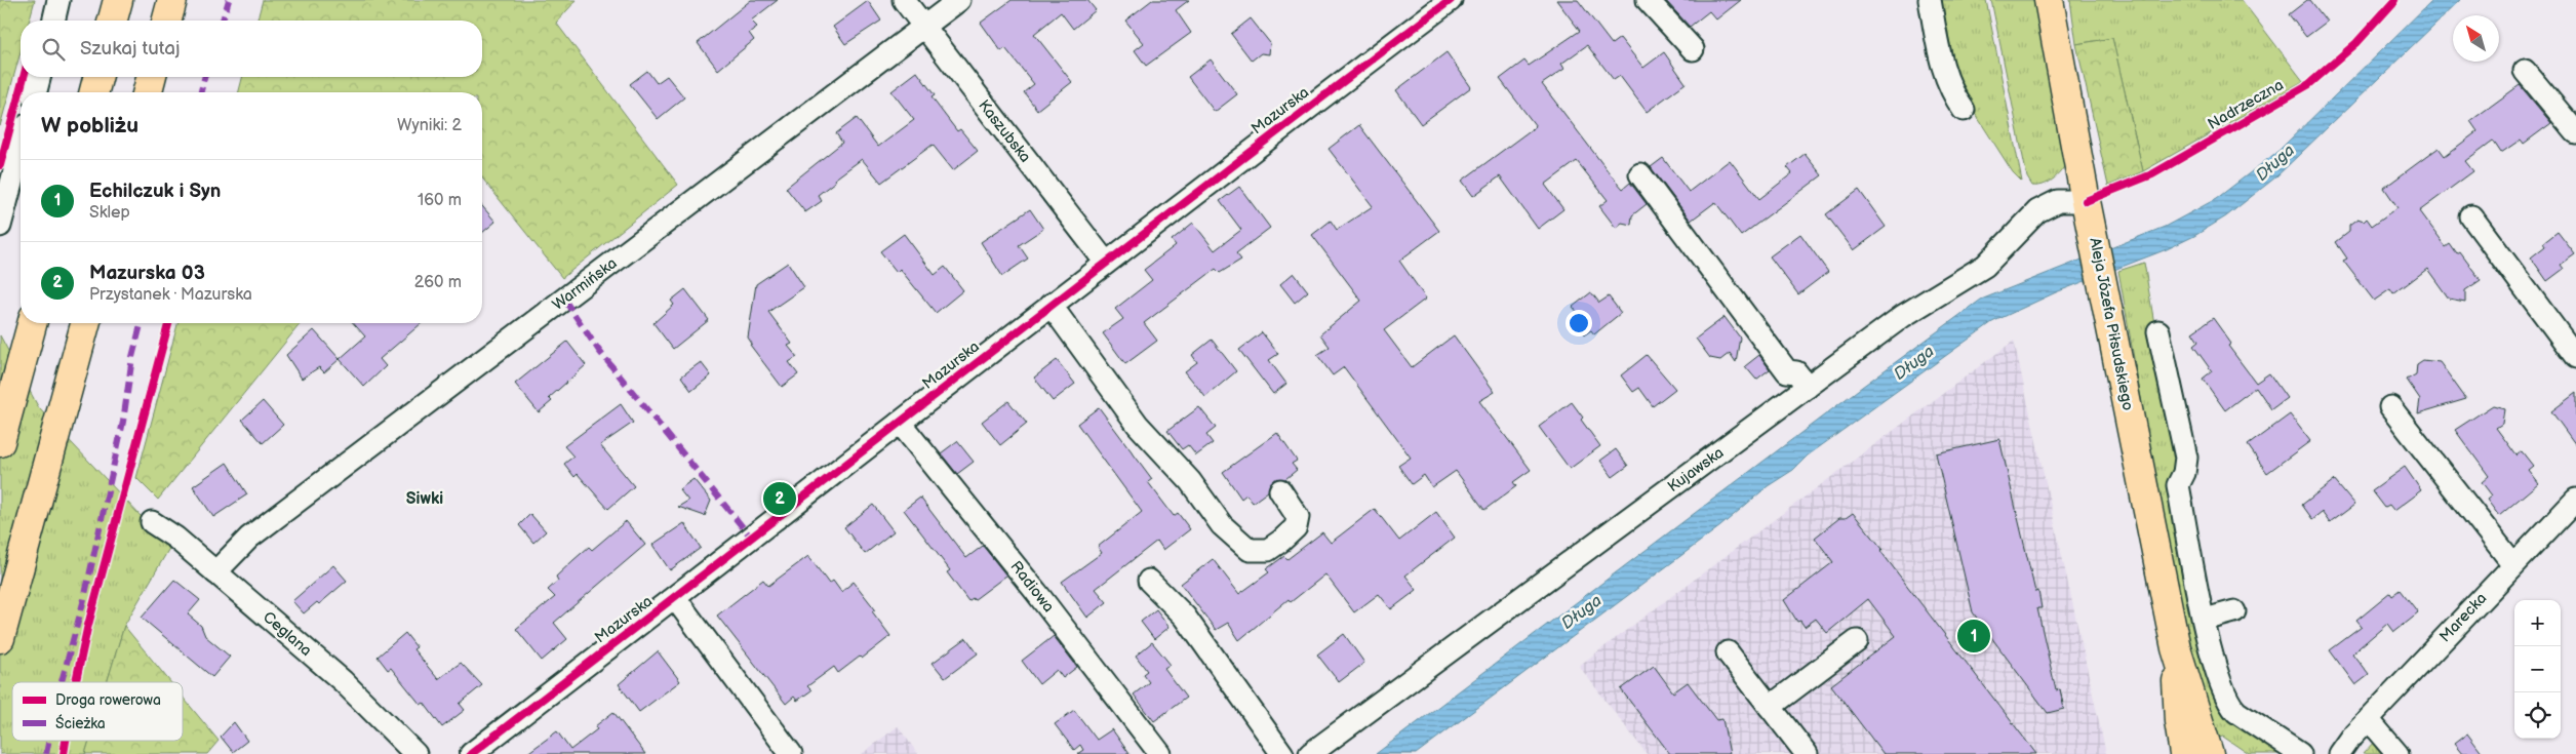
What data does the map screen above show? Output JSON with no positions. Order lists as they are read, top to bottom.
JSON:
{
  "streets": {
    "main road": ["Aleja Józefa Piłsudskiego"],
    "street": [
      "Mazurska",
      "Kaszubska",
      "Warmińska",
      "Kujawska",
      "Radiowa",
      "Marecka",
      "Ceglana"
    ],
    "cycle path": ["Nadrzeczna"]
  },
  "crossings": [
    ["Mazurska", "Kaszubska"],
    ["Mazurska", "Radiowa"],
    ["Kaszubska", "Warmińska"],
    ["Warmińska", "Ceglana"],
    ["Aleja Józefa Piłsudskiego", "Kujawska"]
  ],
  "districts": ["Siwki"],
  "water": ["Długa"],
  "legend": ["Droga rowerowa", "Ścieżka"],
  "north": "top left",
  "page": {
    "search": "Szukaj tutaj",
    "heading": ["W pobliżu", "Wyniki: 2"],
    "list": [
      {
        "mark": "1",
        "name": "Echilczuk i Syn",
        "note": "Sklep",
        "value": "160 m"
      },
      {
        "mark": "2",
        "name": "Mazurska 03",
        "note": "Przystanek · Mazurska",
        "value": "260 m"
      }
    ],
    "pins": ["2", "1"],
    "map_buttons": ["+", "−"]
  }
}
